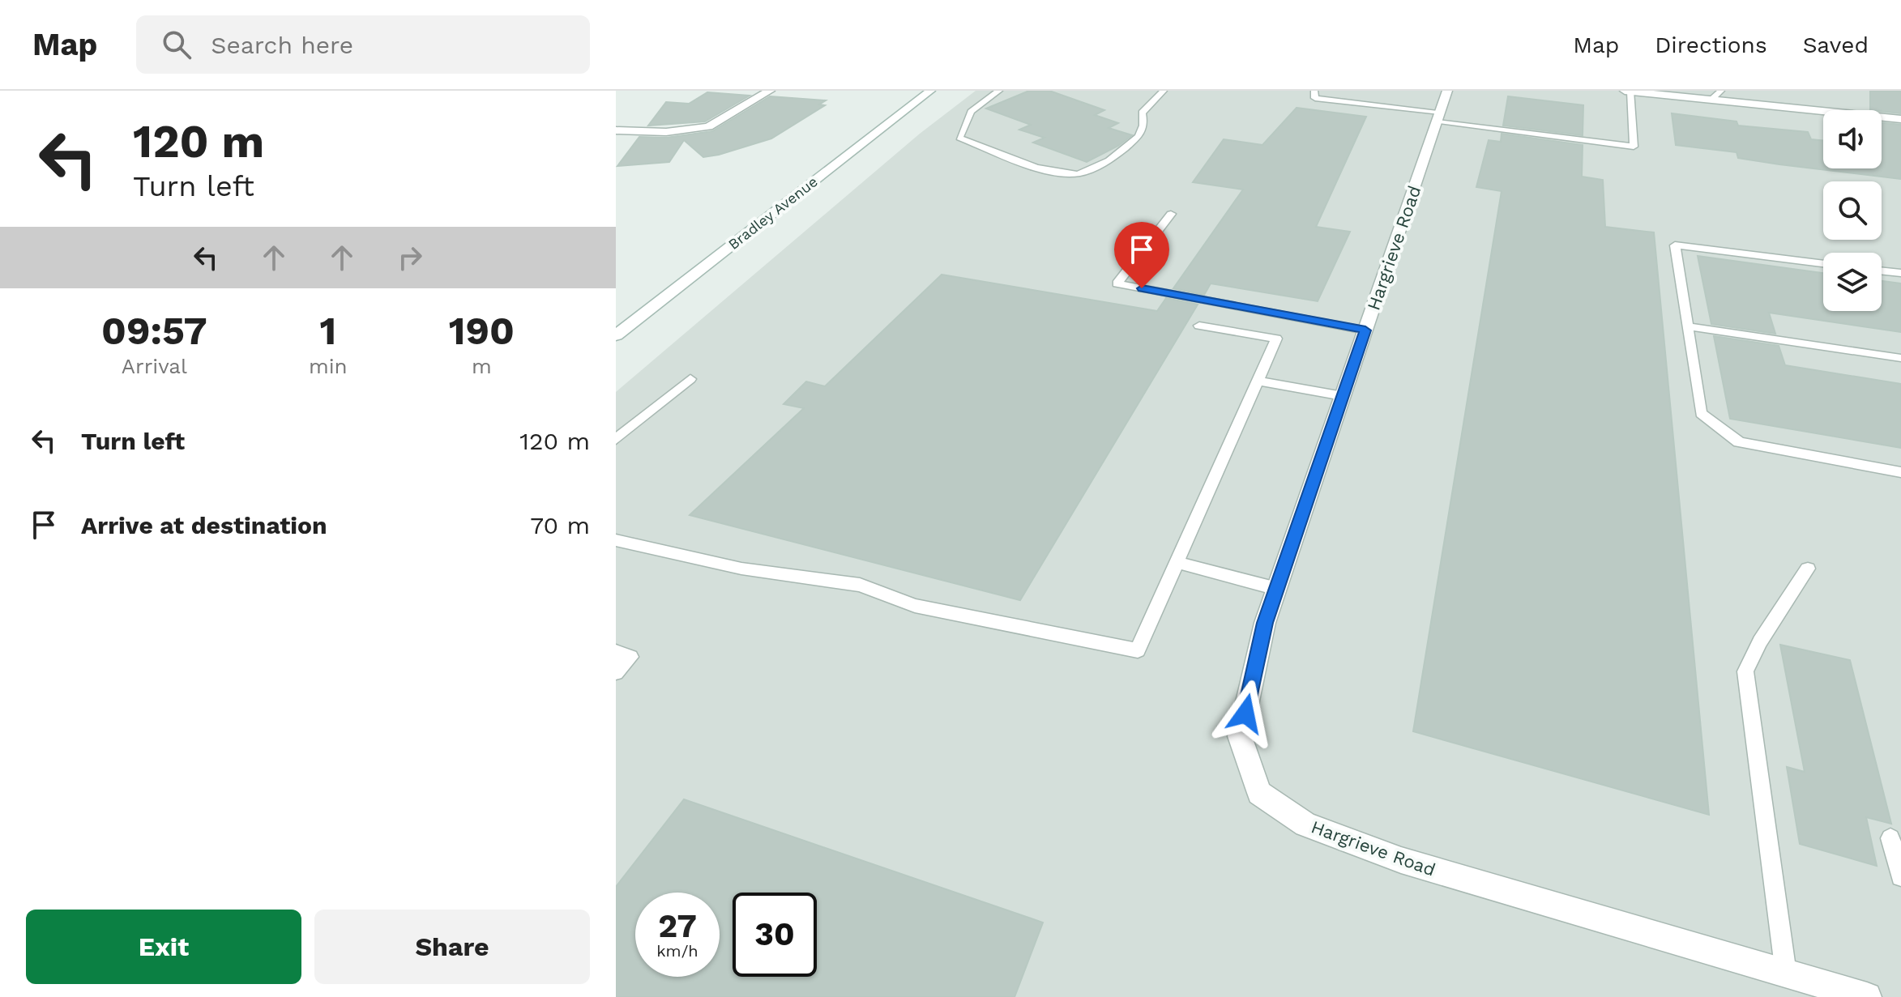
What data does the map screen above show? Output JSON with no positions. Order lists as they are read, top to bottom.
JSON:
{
  "streets": {
    "street": ["Bradley Avenue", "Hargrieve Road"]
  },
  "page": {
    "header": "Map",
    "search": "Search here",
    "nav": ["Map", "Directions", "Saved"],
    "turn": ["120 m", "Turn left"],
    "eta": [
      "09:57",
      "Arrival",
      "1",
      "min",
      "190",
      "m"
    ],
    "list": [
      {
        "name": "Turn left",
        "value": "120 m"
      },
      {
        "name": "Arrive at destination",
        "value": "70 m"
      }
    ],
    "speed": "27 km/h",
    "limit": "30",
    "buttons": ["Exit", "Share"]
  }
}
